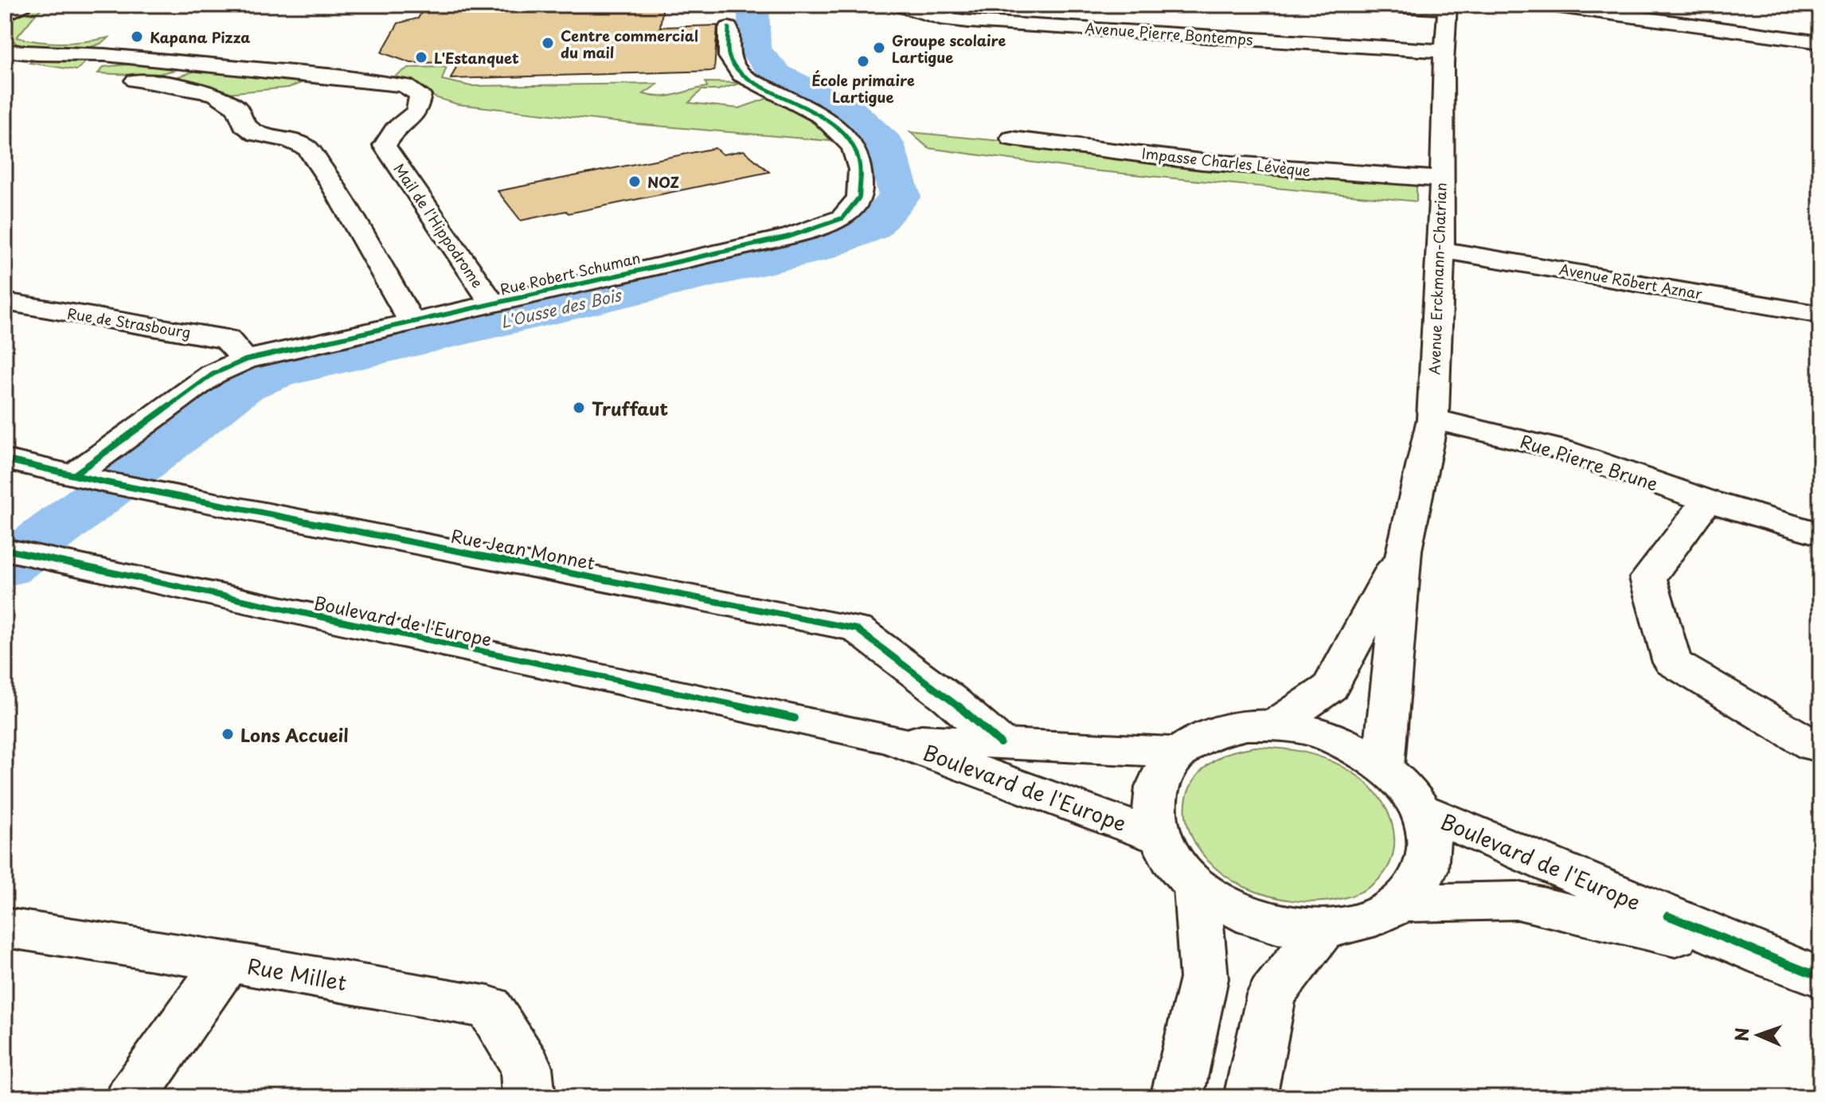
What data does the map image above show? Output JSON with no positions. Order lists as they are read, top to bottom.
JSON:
{
  "streets": {
    "street": [
      "Avenue Pierre Bontemps",
      "Impasse Charles Lévèque",
      "Mail de l'Hippodrome",
      "Rue Robert Schuman",
      "Avenue Erckmann-Chatrian",
      "Avenue Robert Aznar",
      "Rue de Strasbourg",
      "Rue Pierre Brune",
      "Rue Jean Monnet",
      "Boulevard de l'Europe",
      "Rue Millet"
    ]
  },
  "crossings": [
    ["Avenue Pierre Bontemps", "Avenue Erckmann-Chatrian"],
    ["Impasse Charles Lévèque", "Avenue Erckmann-Chatrian"],
    ["Mail de l'Hippodrome", "Rue Robert Schuman"],
    ["Rue Robert Schuman", "Rue de Strasbourg"],
    ["Rue Robert Schuman", "Rue Jean Monnet"],
    ["Avenue Erckmann-Chatrian", "Avenue Robert Aznar"],
    ["Avenue Erckmann-Chatrian", "Rue Pierre Brune"],
    ["Rue Jean Monnet", "Boulevard de l'Europe"]
  ],
  "water": ["L'Ousse des Bois"],
  "places": [
    "Kapana Pizza",
    "Centre commercial du mail",
    "Groupe scolaire Lartigue",
    "L'Estanquet",
    "École primaire Lartigue",
    "NOZ",
    "Truffaut",
    "Lons Accueil"
  ],
  "north": "left"
}
